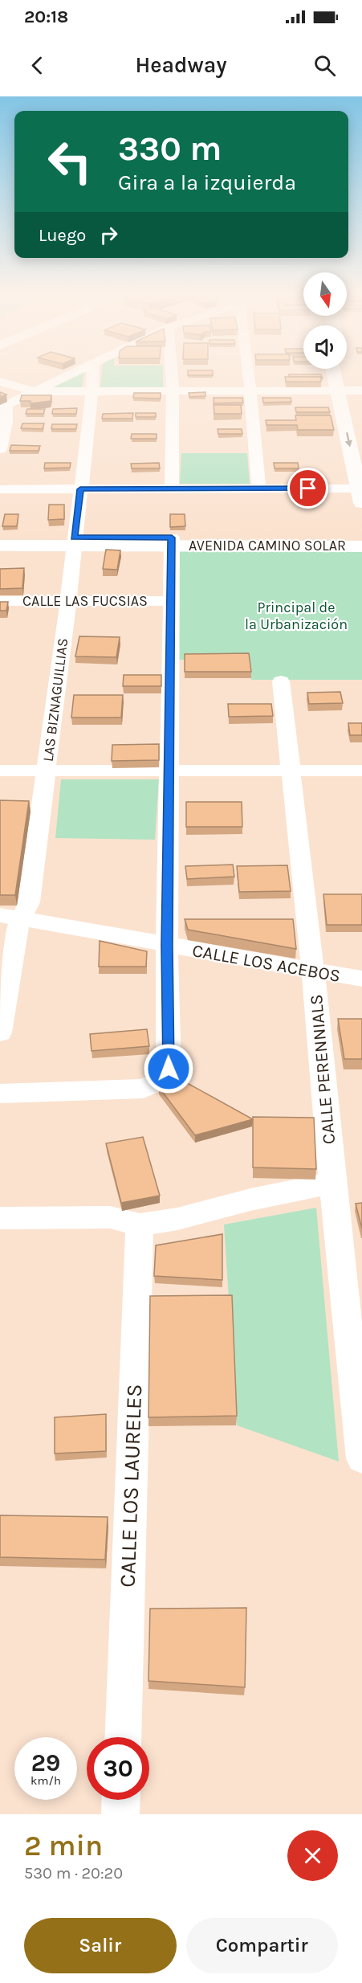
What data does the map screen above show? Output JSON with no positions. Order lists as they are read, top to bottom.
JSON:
{
  "streets": {
    "street": [
      "AVENIDA CAMINO SOLAR",
      "CALLE LAS FUCSIAS",
      "LAS BIZNAGUILLIAS",
      "CALLE LOS ACEBOS",
      "CALLE PERENNIALS",
      "CALLE LOS LAURELES"
    ]
  },
  "crossings": [
    ["AVENIDA CAMINO SOLAR", "LAS BIZNAGUILLIAS"],
    ["CALLE LAS FUCSIAS", "LAS BIZNAGUILLIAS"],
    ["LAS BIZNAGUILLIAS", "CALLE LOS ACEBOS"],
    ["CALLE LOS ACEBOS", "CALLE PERENNIALS"]
  ],
  "parks": ["Principal de la Urbanización"],
  "north": "bottom",
  "page": {
    "status": "20:18",
    "header": "Headway",
    "turn": ["330 m", "Gira a la izquierda"],
    "then": "Luego",
    "speed": "29 km/h",
    "limit": "30",
    "heading": ["2 min", "530 m · 20:20"],
    "buttons": ["Salir", "Compartir"]
  }
}
